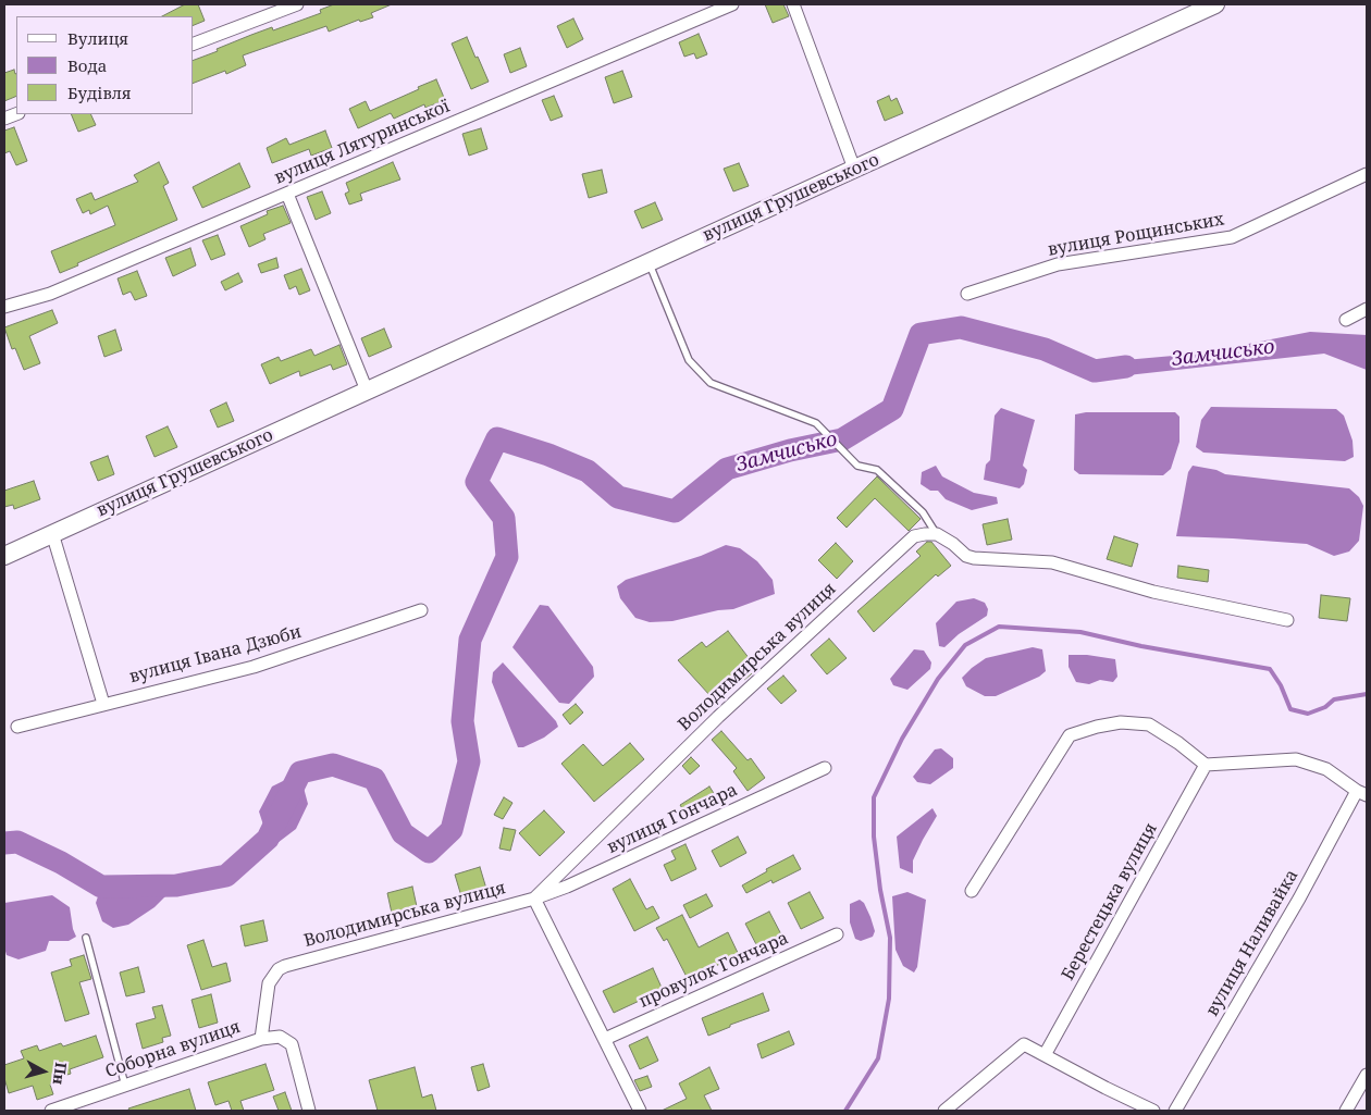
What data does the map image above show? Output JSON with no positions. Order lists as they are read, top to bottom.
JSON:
{
  "streets": {
    "street": [
      "вулиця Лятуринської",
      "вулиця Грушевського",
      "вулиця Рощинських",
      "вулиця Івана Дзюби",
      "Володимирська вулиця",
      "вулиця Гончара",
      "Берестецька вулиця",
      "вулиця Наливайка",
      "провулок Гончара",
      "Соборна вулиця"
    ]
  },
  "crossings": [
    ["Володимирська вулиця", "вулиця Гончара"],
    ["Володимирська вулиця", "Соборна вулиця"]
  ],
  "water": ["Замчисько"],
  "legend": ["Вулиця", "Вода", "Будівля"],
  "north": "right"
}
